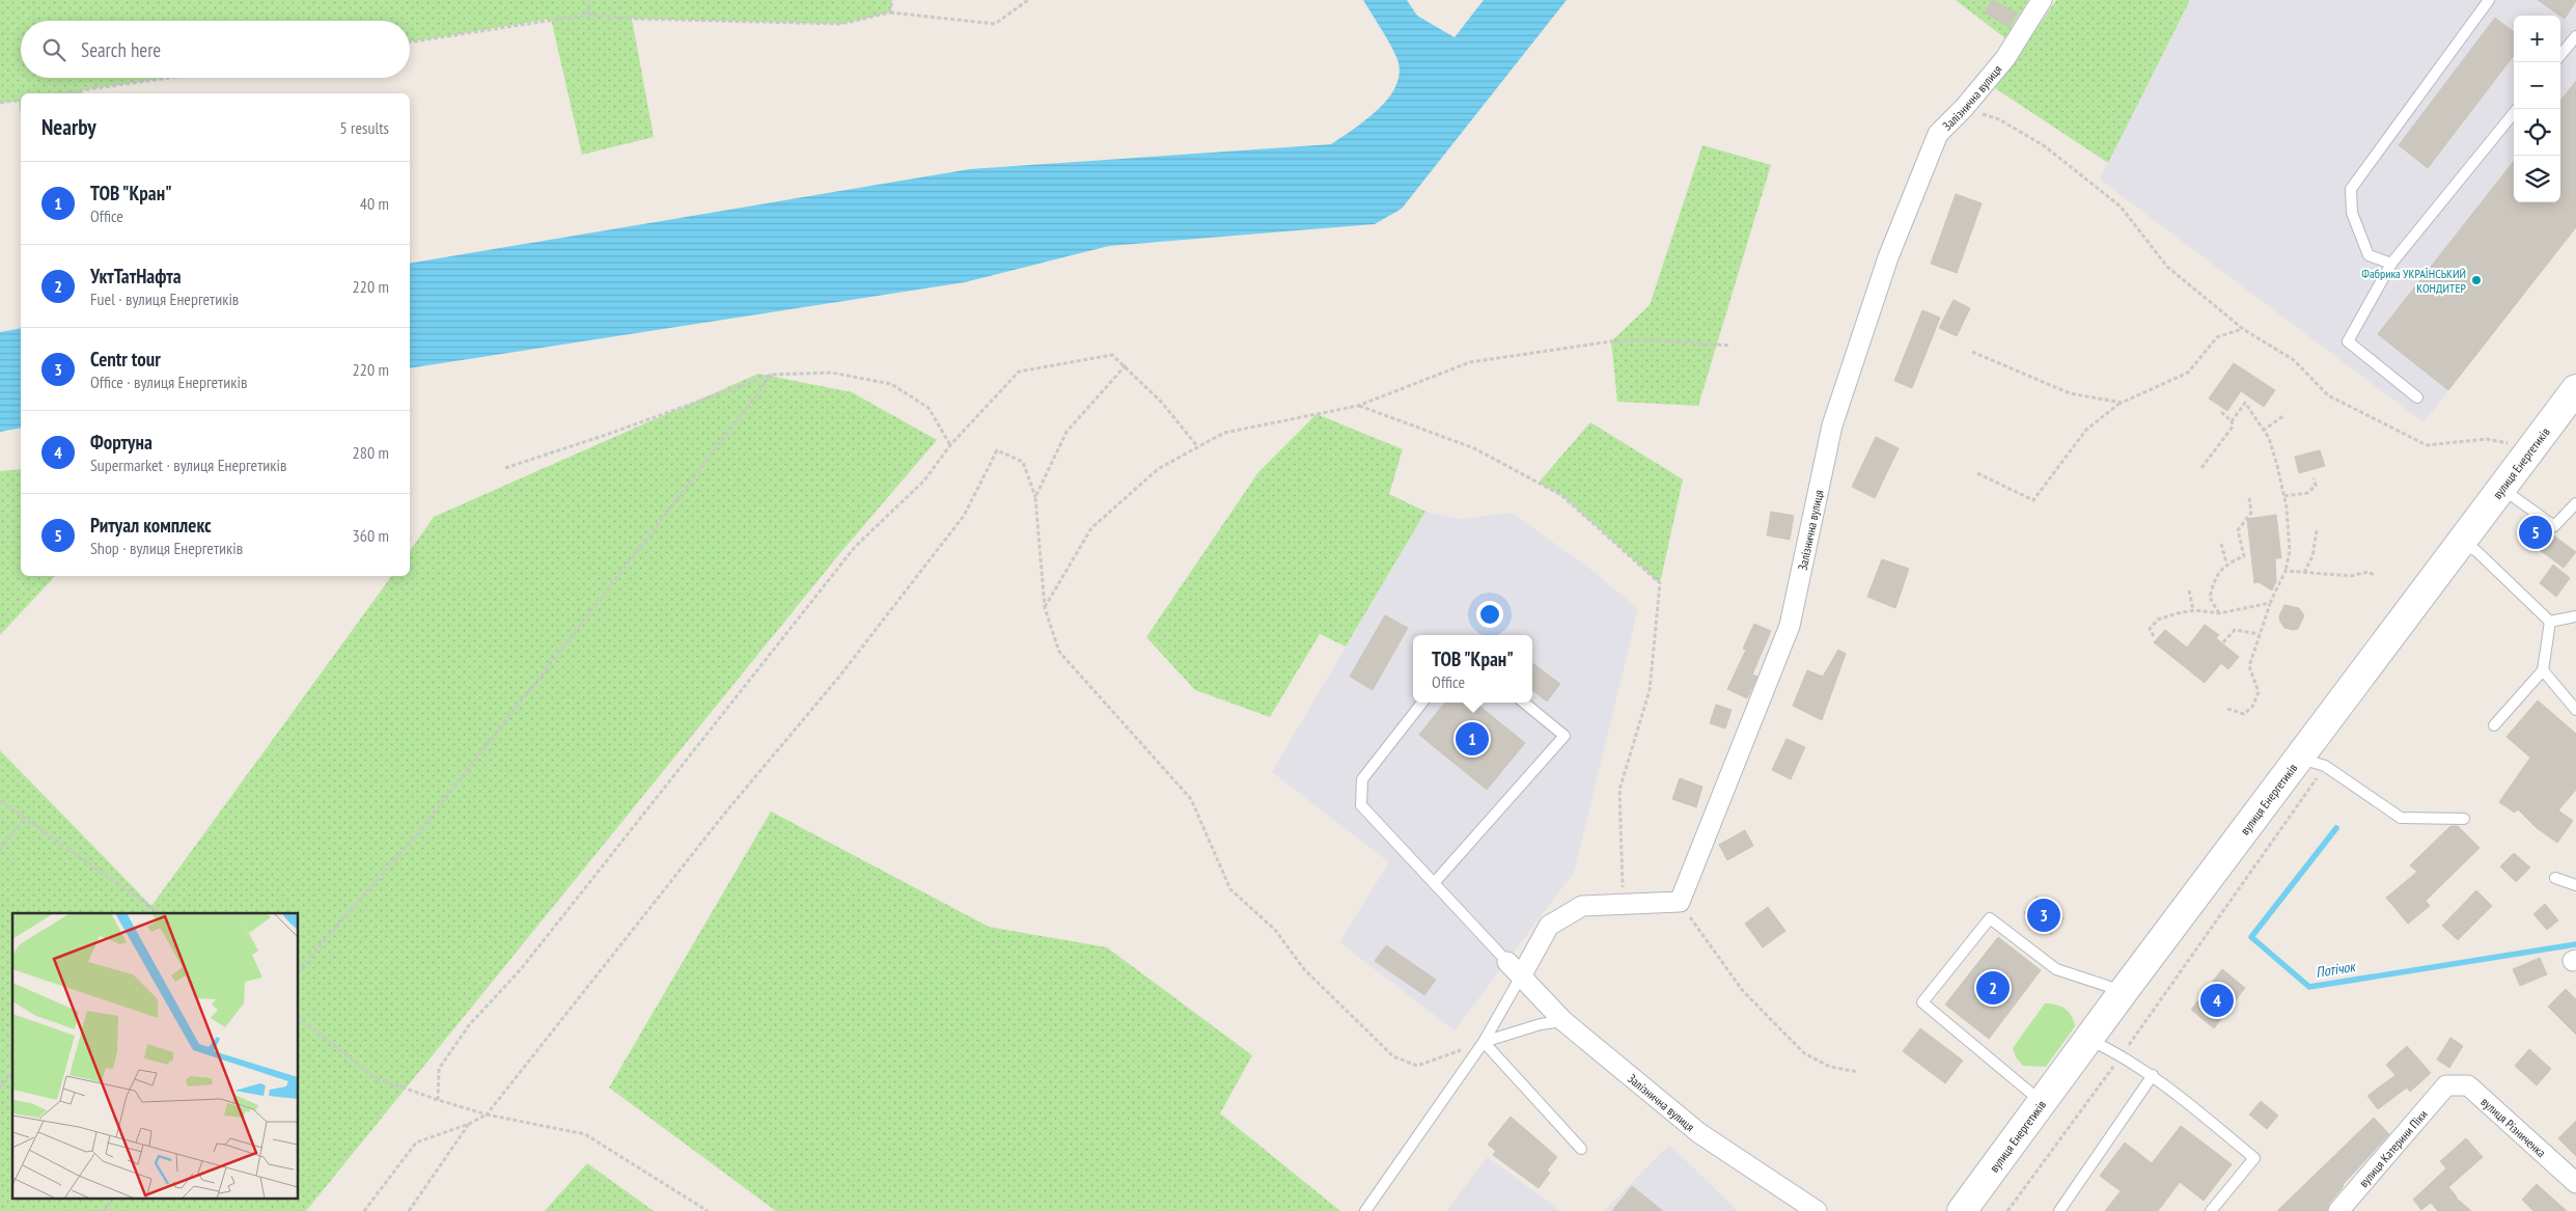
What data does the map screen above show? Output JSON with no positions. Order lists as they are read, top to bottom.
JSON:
{
  "streets": {
    "main road": ["вулиця Енергетиків"],
    "street": ["Залізнична вулиця", "вулиця Різниченка", "вулиця Катерини Піки"]
  },
  "crossings": [
    ["вулиця Різниченка", "вулиця Катерини Піки"]
  ],
  "water": ["Потічок"],
  "places": ["Фабрика УКРАЇНСЬКИЙ КОНДИТЕР"],
  "page": {
    "map_buttons": ["+", "−"],
    "search": "Search here",
    "heading": ["Nearby", "5 results"],
    "list": [
      {
        "mark": "1",
        "name": "ТОВ \"Кран\"",
        "note": "Office",
        "value": "40 m"
      },
      {
        "mark": "2",
        "name": "УктТатНафта",
        "note": "Fuel · вулиця Енергетиків",
        "value": "220 m"
      },
      {
        "mark": "3",
        "name": "Centr tour",
        "note": "Office · вулиця Енергетиків",
        "value": "220 m"
      },
      {
        "mark": "4",
        "name": "Фортуна",
        "note": "Supermarket · вулиця Енергетиків",
        "value": "280 m"
      },
      {
        "mark": "5",
        "name": "Ритуал комплекс",
        "note": "Shop · вулиця Енергетиків",
        "value": "360 m"
      }
    ],
    "pins": [
      "5",
      "1",
      "3",
      "2",
      "4"
    ],
    "popup": ["ТОВ \"Кран\"", "Office"]
  }
}
